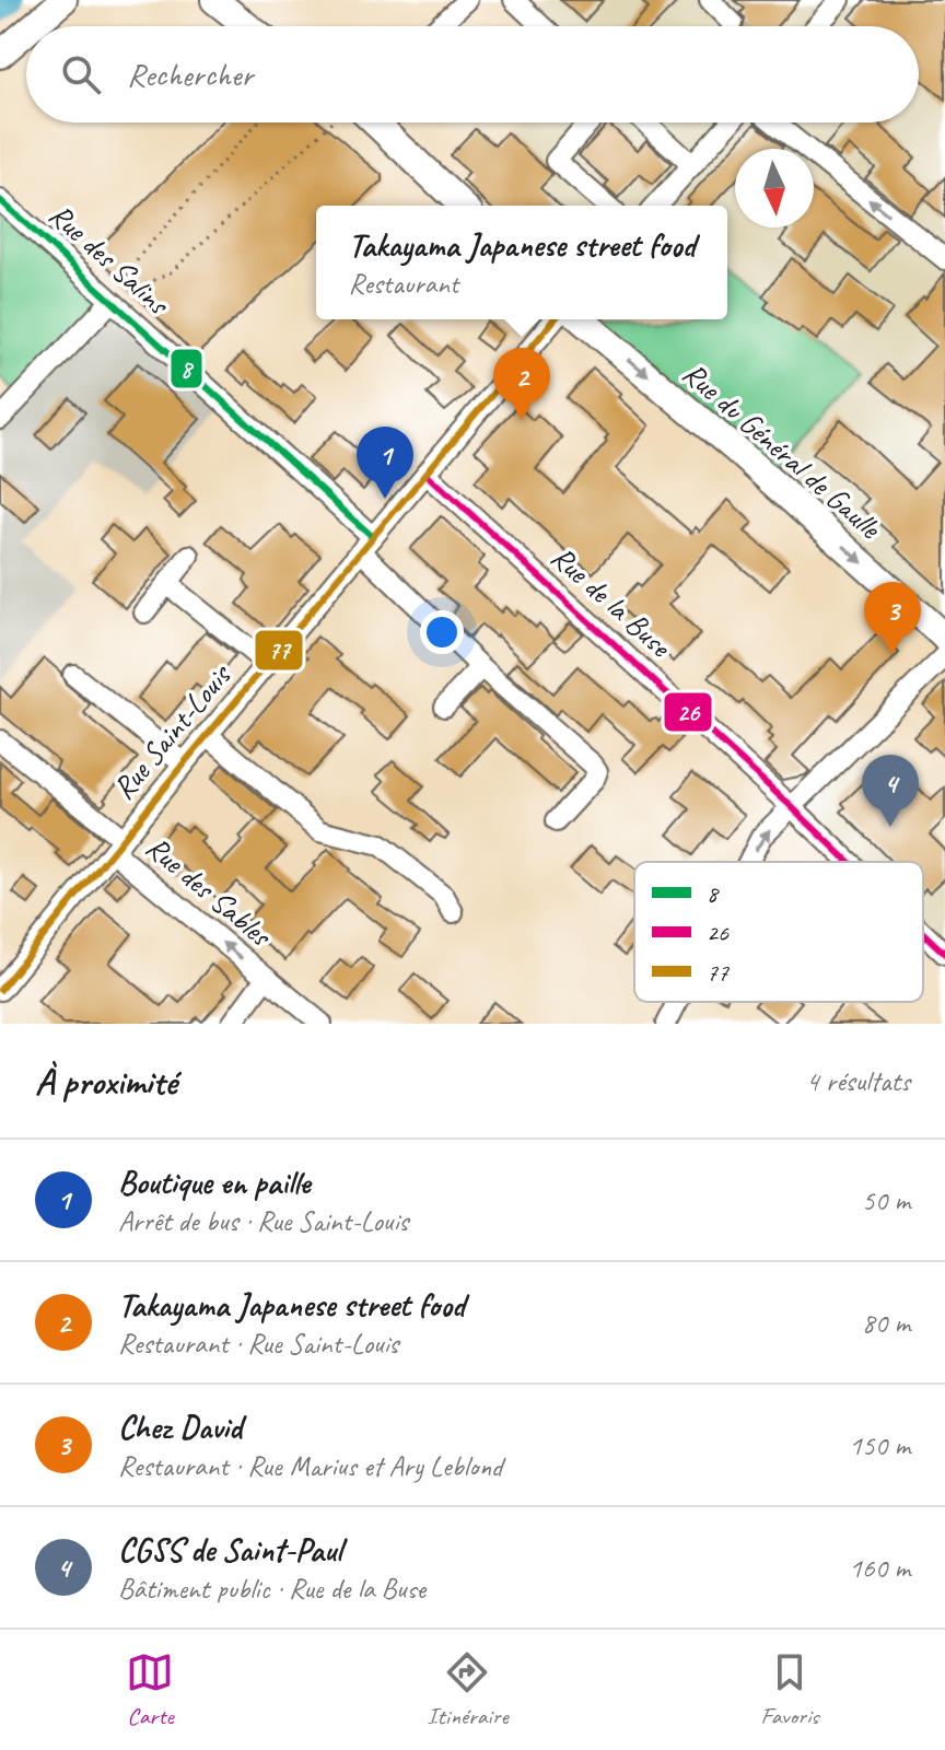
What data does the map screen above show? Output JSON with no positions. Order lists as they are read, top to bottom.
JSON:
{
  "streets": {
    "main road": ["Rue du Général de Gaulle"],
    "street": [
      "Rue des Salins",
      "Rue de la Buse",
      "Rue Saint-Louis",
      "Rue des Sables"
    ]
  },
  "crossings": [
    ["Rue des Salins", "Rue Saint-Louis"],
    ["Rue de la Buse", "Rue Saint-Louis"],
    ["Rue Saint-Louis", "Rue des Sables"]
  ],
  "one_way": ["Rue du Général de Gaulle"],
  "lines": ["transit line 8", "transit line 77", "transit line 26"],
  "legend": ["8", "26", "77"],
  "north": "bottom",
  "page": {
    "search": "Rechercher",
    "popup": ["Takayama Japanese street food", "Restaurant"],
    "pins": [
      "2",
      "1",
      "3",
      "4"
    ],
    "heading": ["À proximité", "4 résultats"],
    "list": [
      {
        "mark": "1",
        "name": "Boutique en paille",
        "note": "Arrêt de bus · Rue Saint-Louis",
        "value": "50 m"
      },
      {
        "mark": "2",
        "name": "Takayama Japanese street food",
        "note": "Restaurant · Rue Saint-Louis",
        "value": "80 m"
      },
      {
        "mark": "3",
        "name": "Chez David",
        "note": "Restaurant · Rue Marius et Ary Leblond",
        "value": "150 m"
      },
      {
        "mark": "4",
        "name": "CGSS de Saint-Paul",
        "note": "Bâtiment public · Rue de la Buse",
        "value": "160 m"
      }
    ],
    "nav": ["Carte", "Itinéraire", "Favoris"]
  }
}
